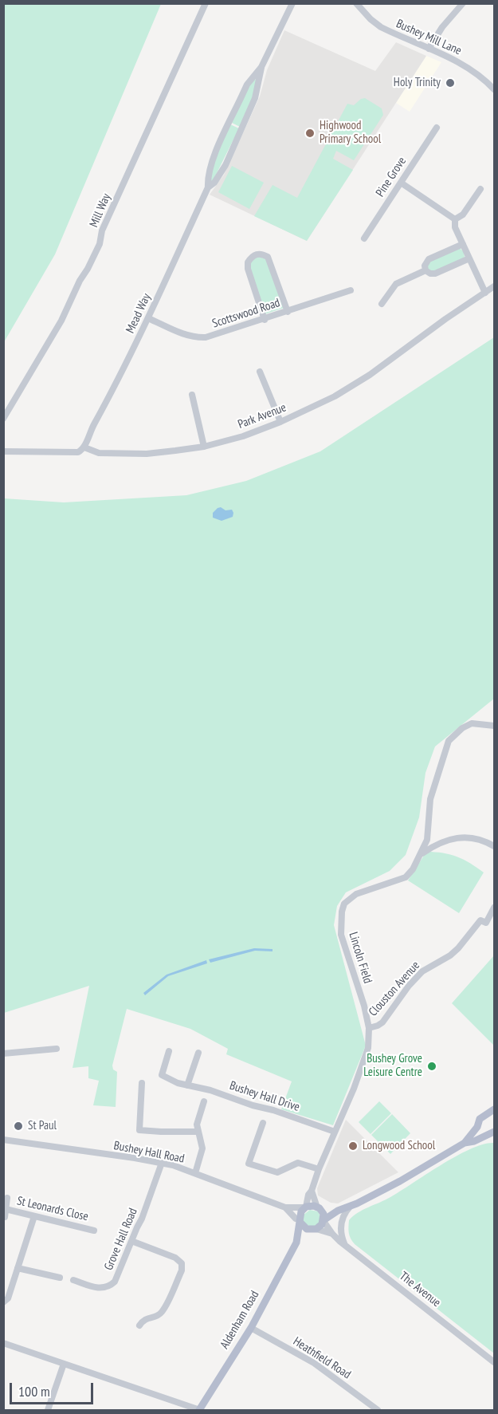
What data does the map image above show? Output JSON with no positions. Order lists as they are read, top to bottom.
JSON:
{
  "streets": {
    "main road": ["Aldenham Road"],
    "street": [
      "Bushey Mill Lane",
      "Pine Grove",
      "Mill Way",
      "Mead Way",
      "Scottswood Road",
      "Park Avenue",
      "Lincoln Field",
      "Clouston Avenue",
      "Bushey Hall Drive",
      "Bushey Hall Road",
      "St Leonards Close",
      "Grove Hall Road",
      "The Avenue",
      "Heathfield Road"
    ]
  },
  "crossings": [
    ["Mead Way", "Scottswood Road"],
    ["Mead Way", "Park Avenue"],
    ["Lincoln Field", "Clouston Avenue"],
    ["Lincoln Field", "Bushey Hall Drive"],
    ["Lincoln Field", "Bushey Hall Road"],
    ["Lincoln Field", "The Avenue"],
    ["Lincoln Field", "Aldenham Road"],
    ["Bushey Hall Road", "Grove Hall Road"],
    ["Bushey Hall Road", "The Avenue"],
    ["Bushey Hall Road", "Aldenham Road"],
    ["The Avenue", "Aldenham Road"],
    ["Aldenham Road", "Heathfield Road"]
  ],
  "places": [
    "Holy Trinity",
    "Highwood Primary School",
    "Bushey Grove Leisure Centre",
    "St Paul",
    "Longwood School"
  ],
  "scale_bar": "100 m"
}
